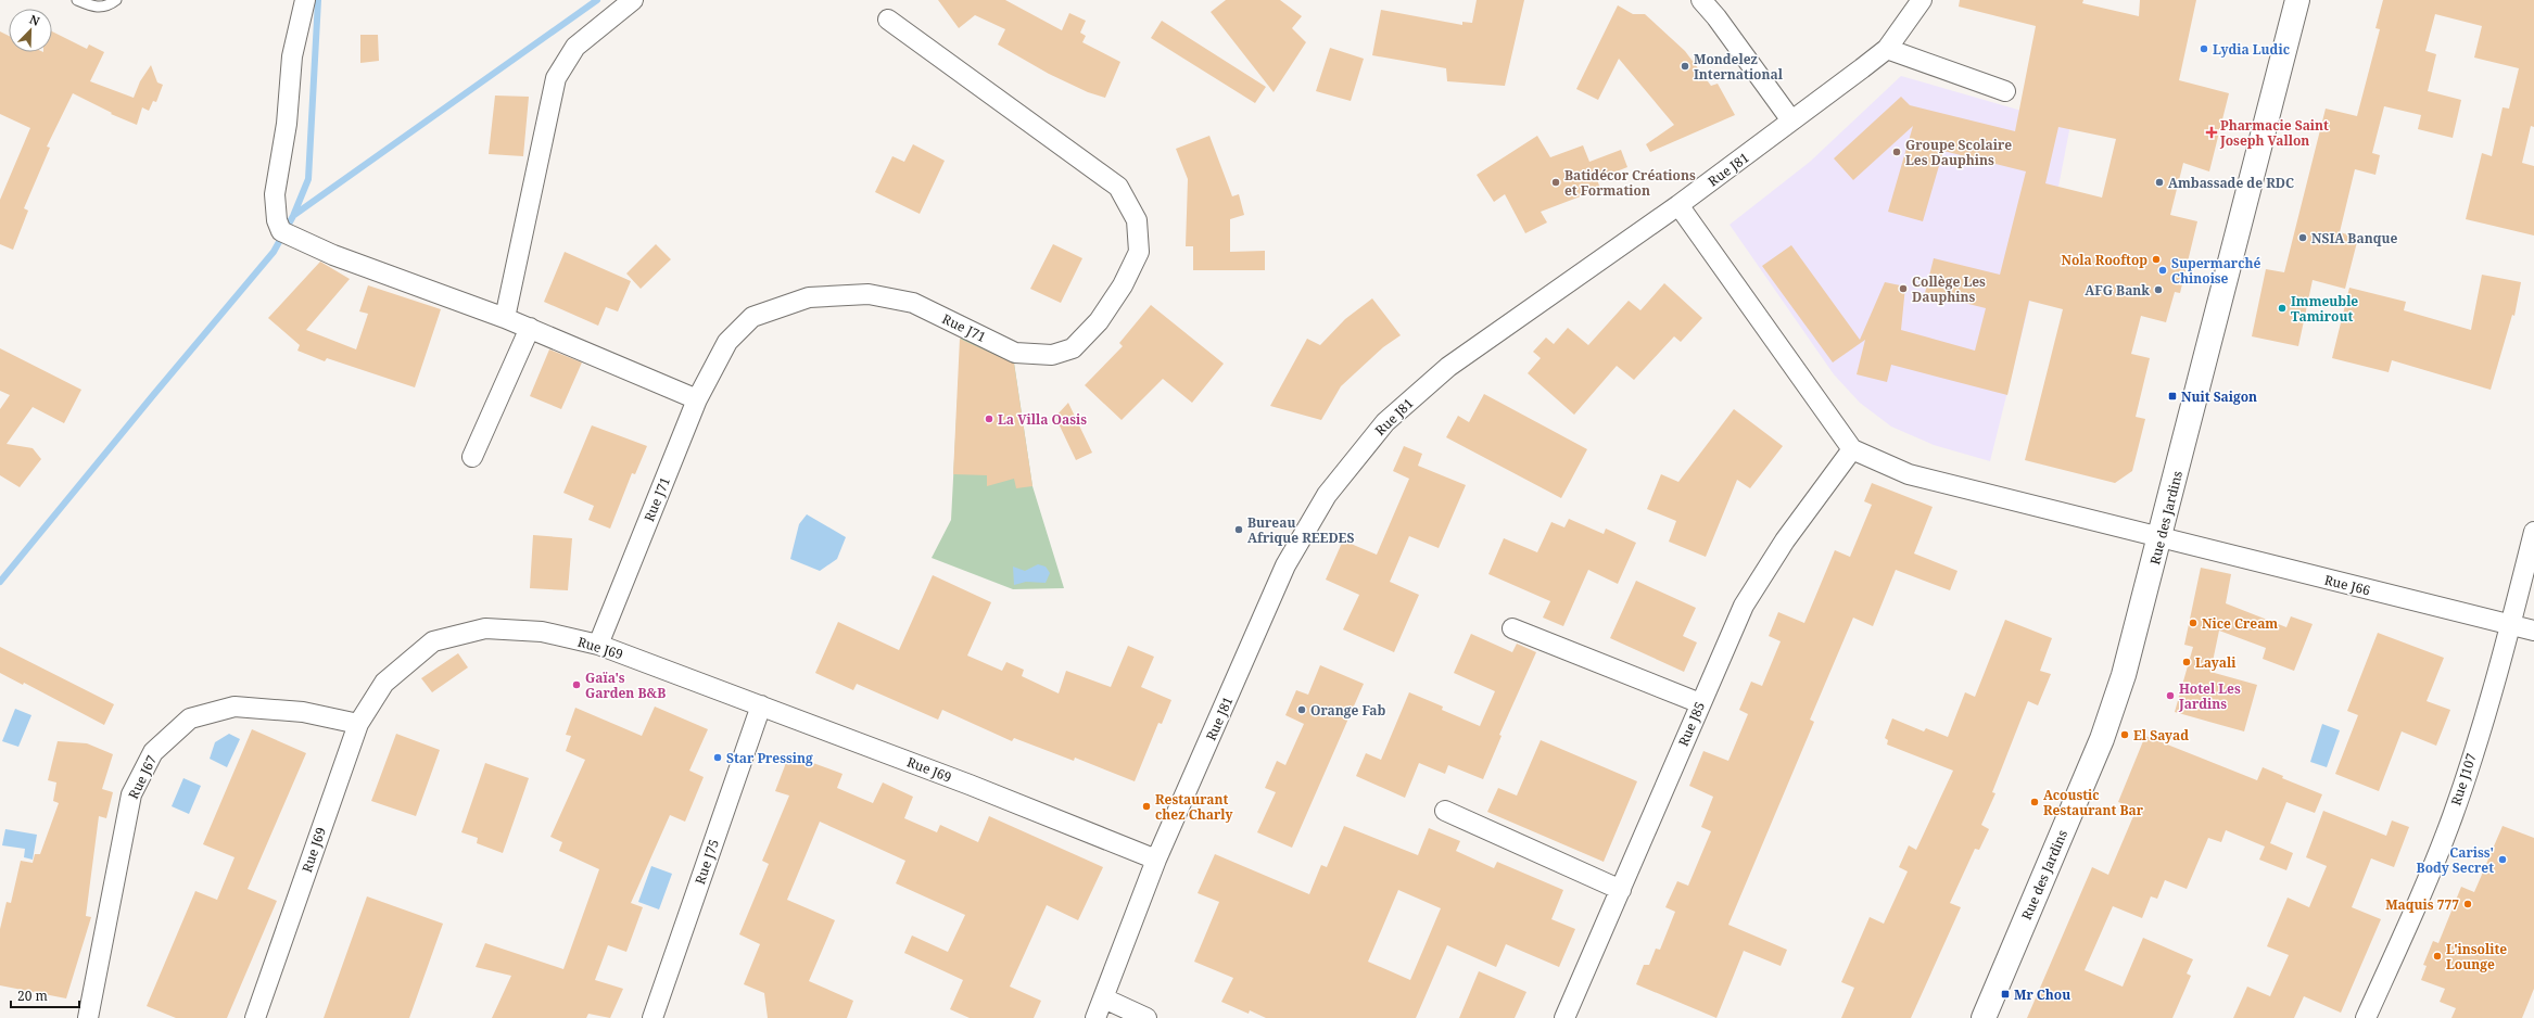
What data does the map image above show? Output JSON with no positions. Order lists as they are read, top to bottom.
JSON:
{
  "streets": {
    "main road": ["Rue des Jardins"],
    "street": [
      "Rue J81",
      "Rue J71",
      "Rue J66",
      "Rue J69",
      "Rue J85",
      "Rue J67",
      "Rue J107",
      "Rue J75"
    ]
  },
  "crossings": [
    ["Rue J81", "Rue J69"],
    ["Rue J71", "Rue J69"],
    ["Rue des Jardins", "Rue J66"],
    ["Rue J66", "Rue J85"],
    ["Rue J66", "Rue J107"],
    ["Rue J69", "Rue J67"],
    ["Rue J69", "Rue J75"]
  ],
  "places": {
    "other": [
      "Lydia Ludic",
      "Mondelez International",
      "Groupe Scolaire Les Dauphins",
      "Batidécor Créations et Formation",
      "Ambassade de RDC",
      "NSIA Banque",
      "Nola Rooftop",
      "Supermarché Chinoise",
      "Collège Les Dauphins",
      "AFG Bank",
      "Immeuble Tamirout",
      "La Villa Oasis",
      "Bureau Afrique REEDES",
      "Nice Cream",
      "Layali",
      "Gaïa's Garden B&B",
      "Hotel Les Jardins",
      "Orange Fab",
      "El Sayad",
      "Star Pressing",
      "Acoustic Restaurant Bar",
      "Restaurant chez Charly",
      "Cariss' Body Secret",
      "Maquis 777",
      "L'insolite Lounge"
    ],
    "health": ["Pharmacie Saint Joseph Vallon"],
    "transit": ["Nuit Saigon", "Mr Chou"]
  },
  "scale_bar": "20 m",
  "north": "top right"
}
